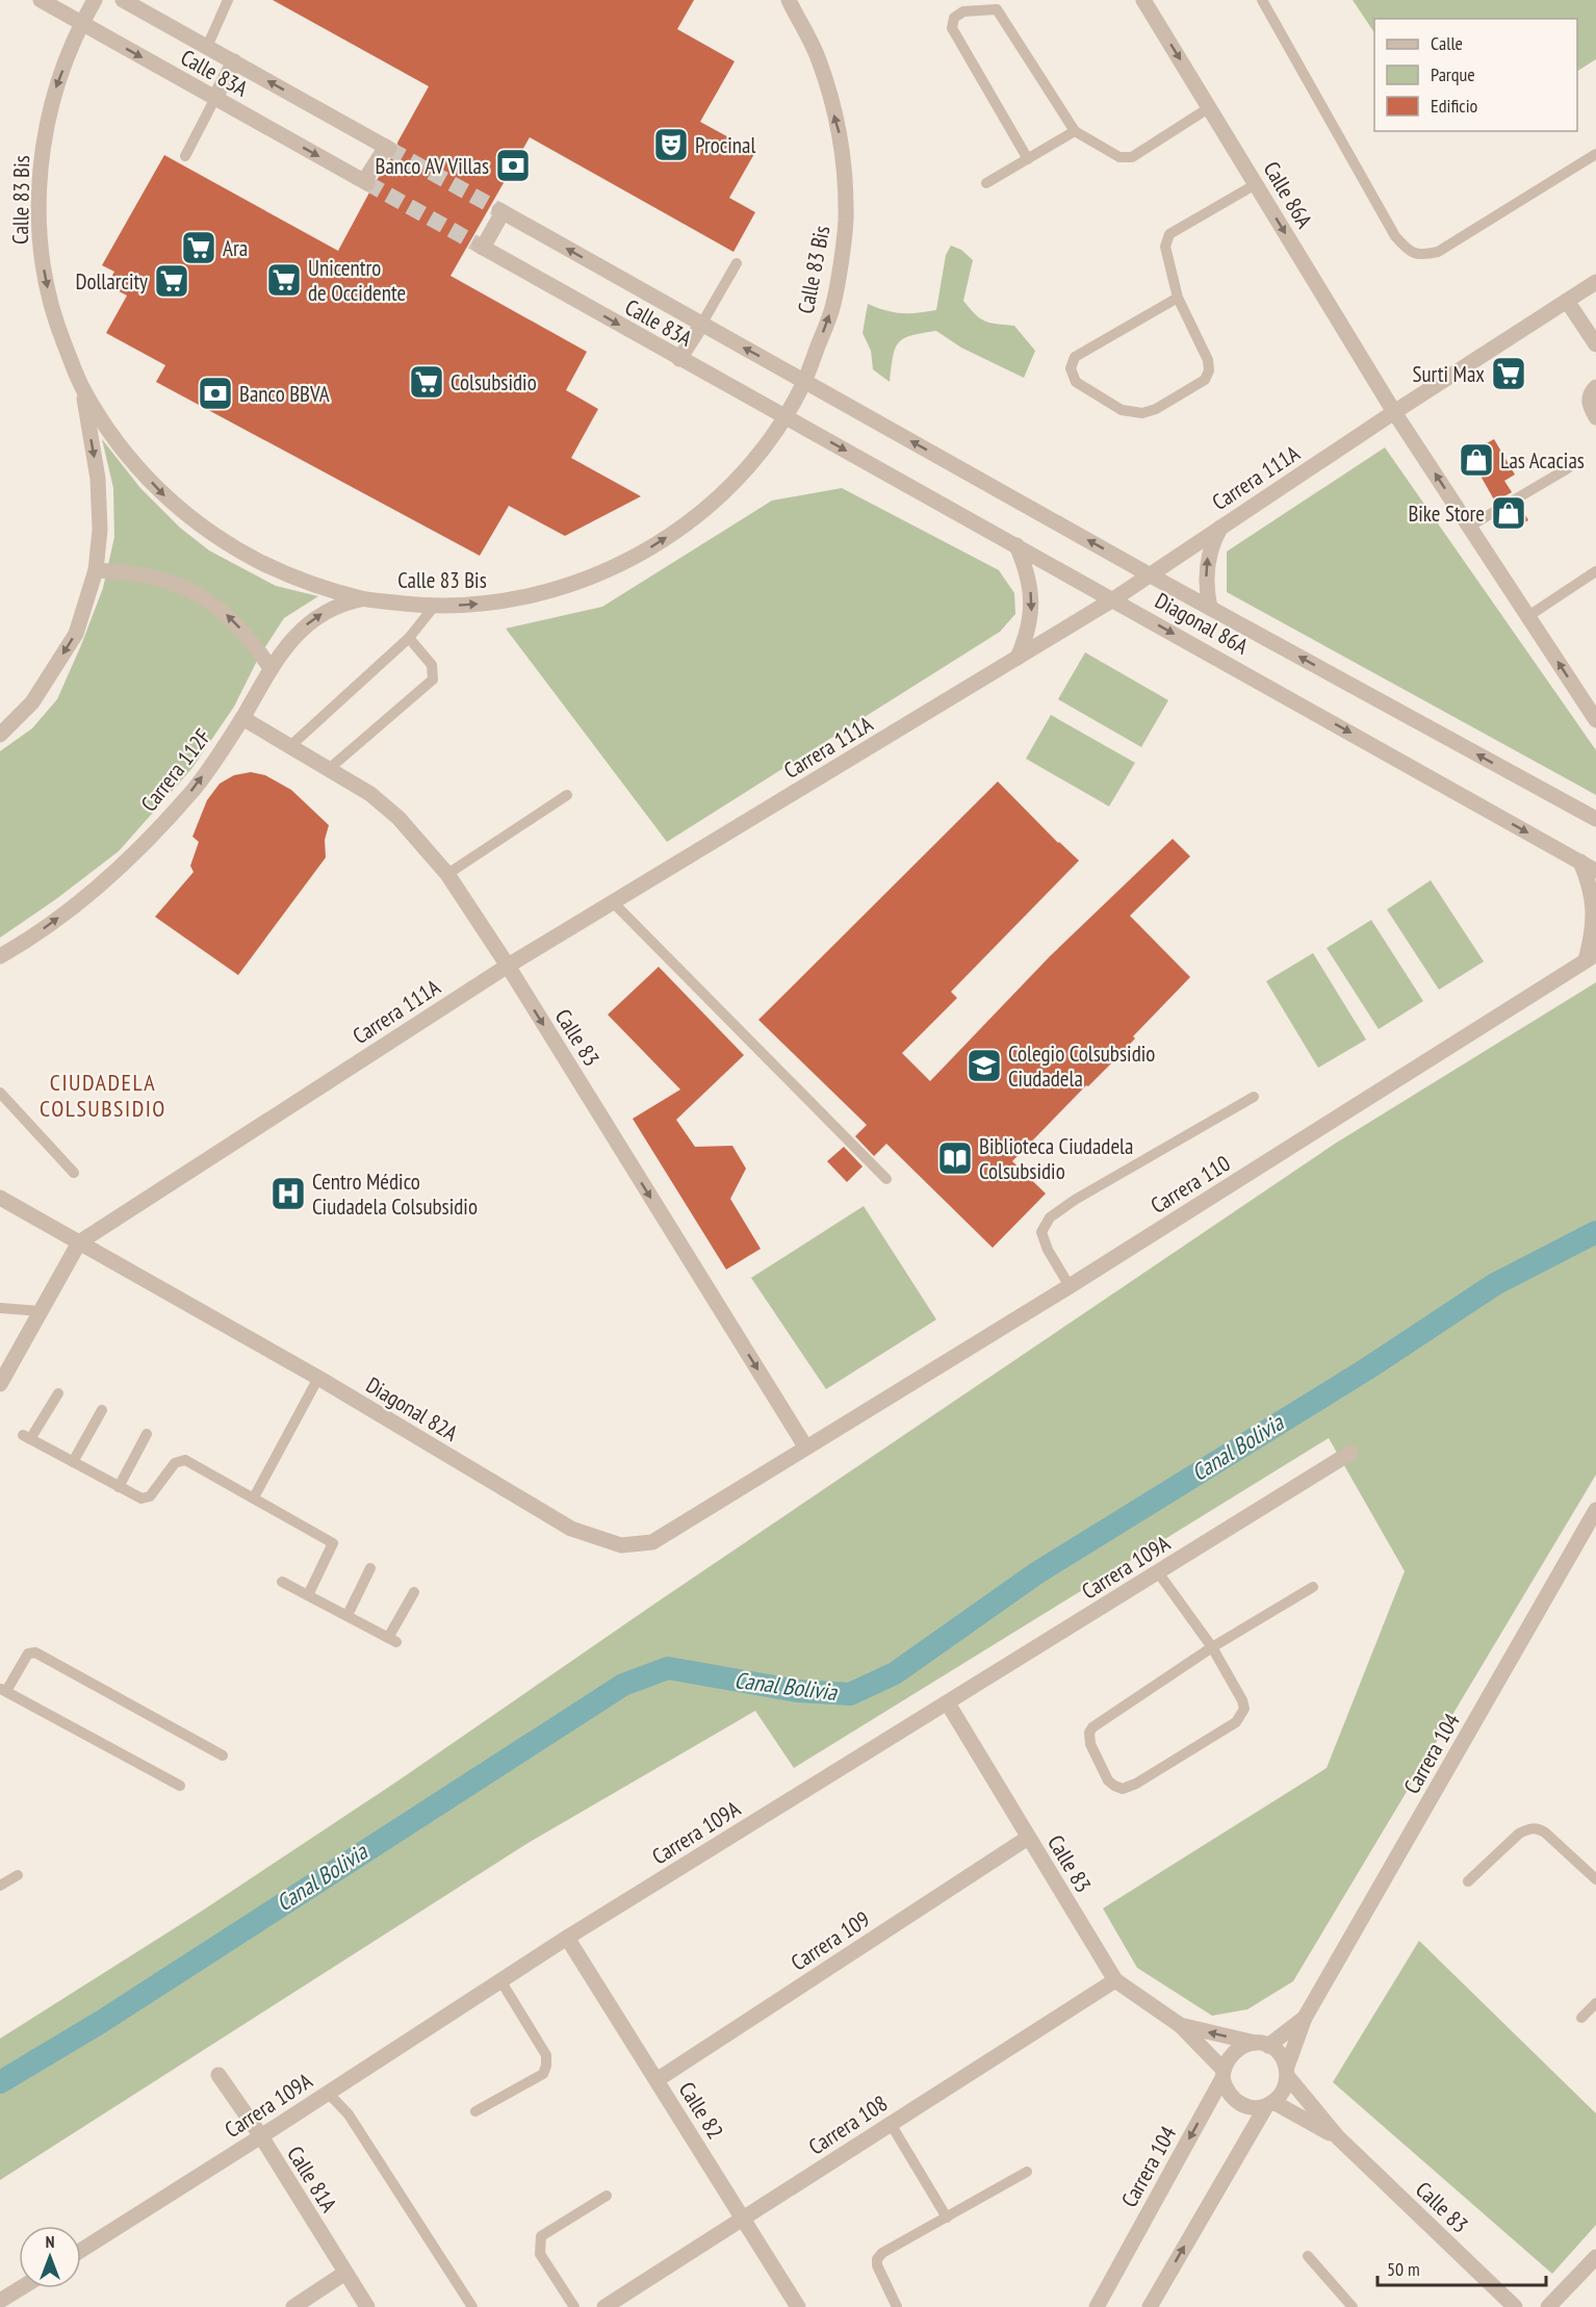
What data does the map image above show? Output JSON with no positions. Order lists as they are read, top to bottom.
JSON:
{
  "streets": {
    "street": [
      "Calle 83A",
      "Calle 86A",
      "Calle 83 Bis",
      "Carrera 111A",
      "Diagonal 86A",
      "Carrera 112F",
      "Calle 83",
      "Carrera 110",
      "Diagonal 82A",
      "Carrera 109A",
      "Carrera 104",
      "Carrera 109",
      "Calle 82",
      "Carrera 108",
      "Calle 81A"
    ]
  },
  "crossings": [
    ["Calle 83A", "Calle 83 Bis"],
    ["Calle 83A", "Diagonal 86A"],
    ["Calle 86A", "Carrera 111A"],
    ["Calle 83 Bis", "Diagonal 86A"],
    ["Calle 83 Bis", "Carrera 112F"],
    ["Carrera 111A", "Diagonal 86A"],
    ["Carrera 111A", "Calle 83"],
    ["Carrera 111A", "Diagonal 82A"],
    ["Carrera 112F", "Calle 83"],
    ["Calle 83", "Carrera 110"],
    ["Calle 83", "Diagonal 82A"],
    ["Calle 83", "Carrera 109A"],
    ["Calle 83", "Carrera 104"],
    ["Calle 83", "Carrera 109"],
    ["Calle 83", "Carrera 108"],
    ["Carrera 110", "Diagonal 82A"],
    ["Carrera 109A", "Calle 82"],
    ["Carrera 109A", "Calle 81A"],
    ["Carrera 109", "Calle 82"],
    ["Calle 82", "Carrera 108"]
  ],
  "one_way": ["Calle 86A", "Carrera 112F"],
  "districts": ["CIUDADELA COLSUBSIDIO"],
  "water": ["Canal Bolivia"],
  "places": {
    "theatre": ["Procinal"],
    "bank": ["Banco AV Villas", "Banco BBVA"],
    "supermarket": [
      "Ara",
      "Unicentro de Occidente",
      "Dollarcity",
      "Surti Max",
      "Colsubsidio"
    ],
    "shop": ["Las Acacias", "Bike Store"],
    "school or university": ["Colegio Colsubsidio Ciudadela"],
    "library": ["Biblioteca Ciudadela Colsubsidio"],
    "hospital": ["Centro Médico Ciudadela Colsubsidio"]
  },
  "legend": ["Calle", "Parque", "Edificio"],
  "scale_bar": "50 m",
  "north": "top"
}
